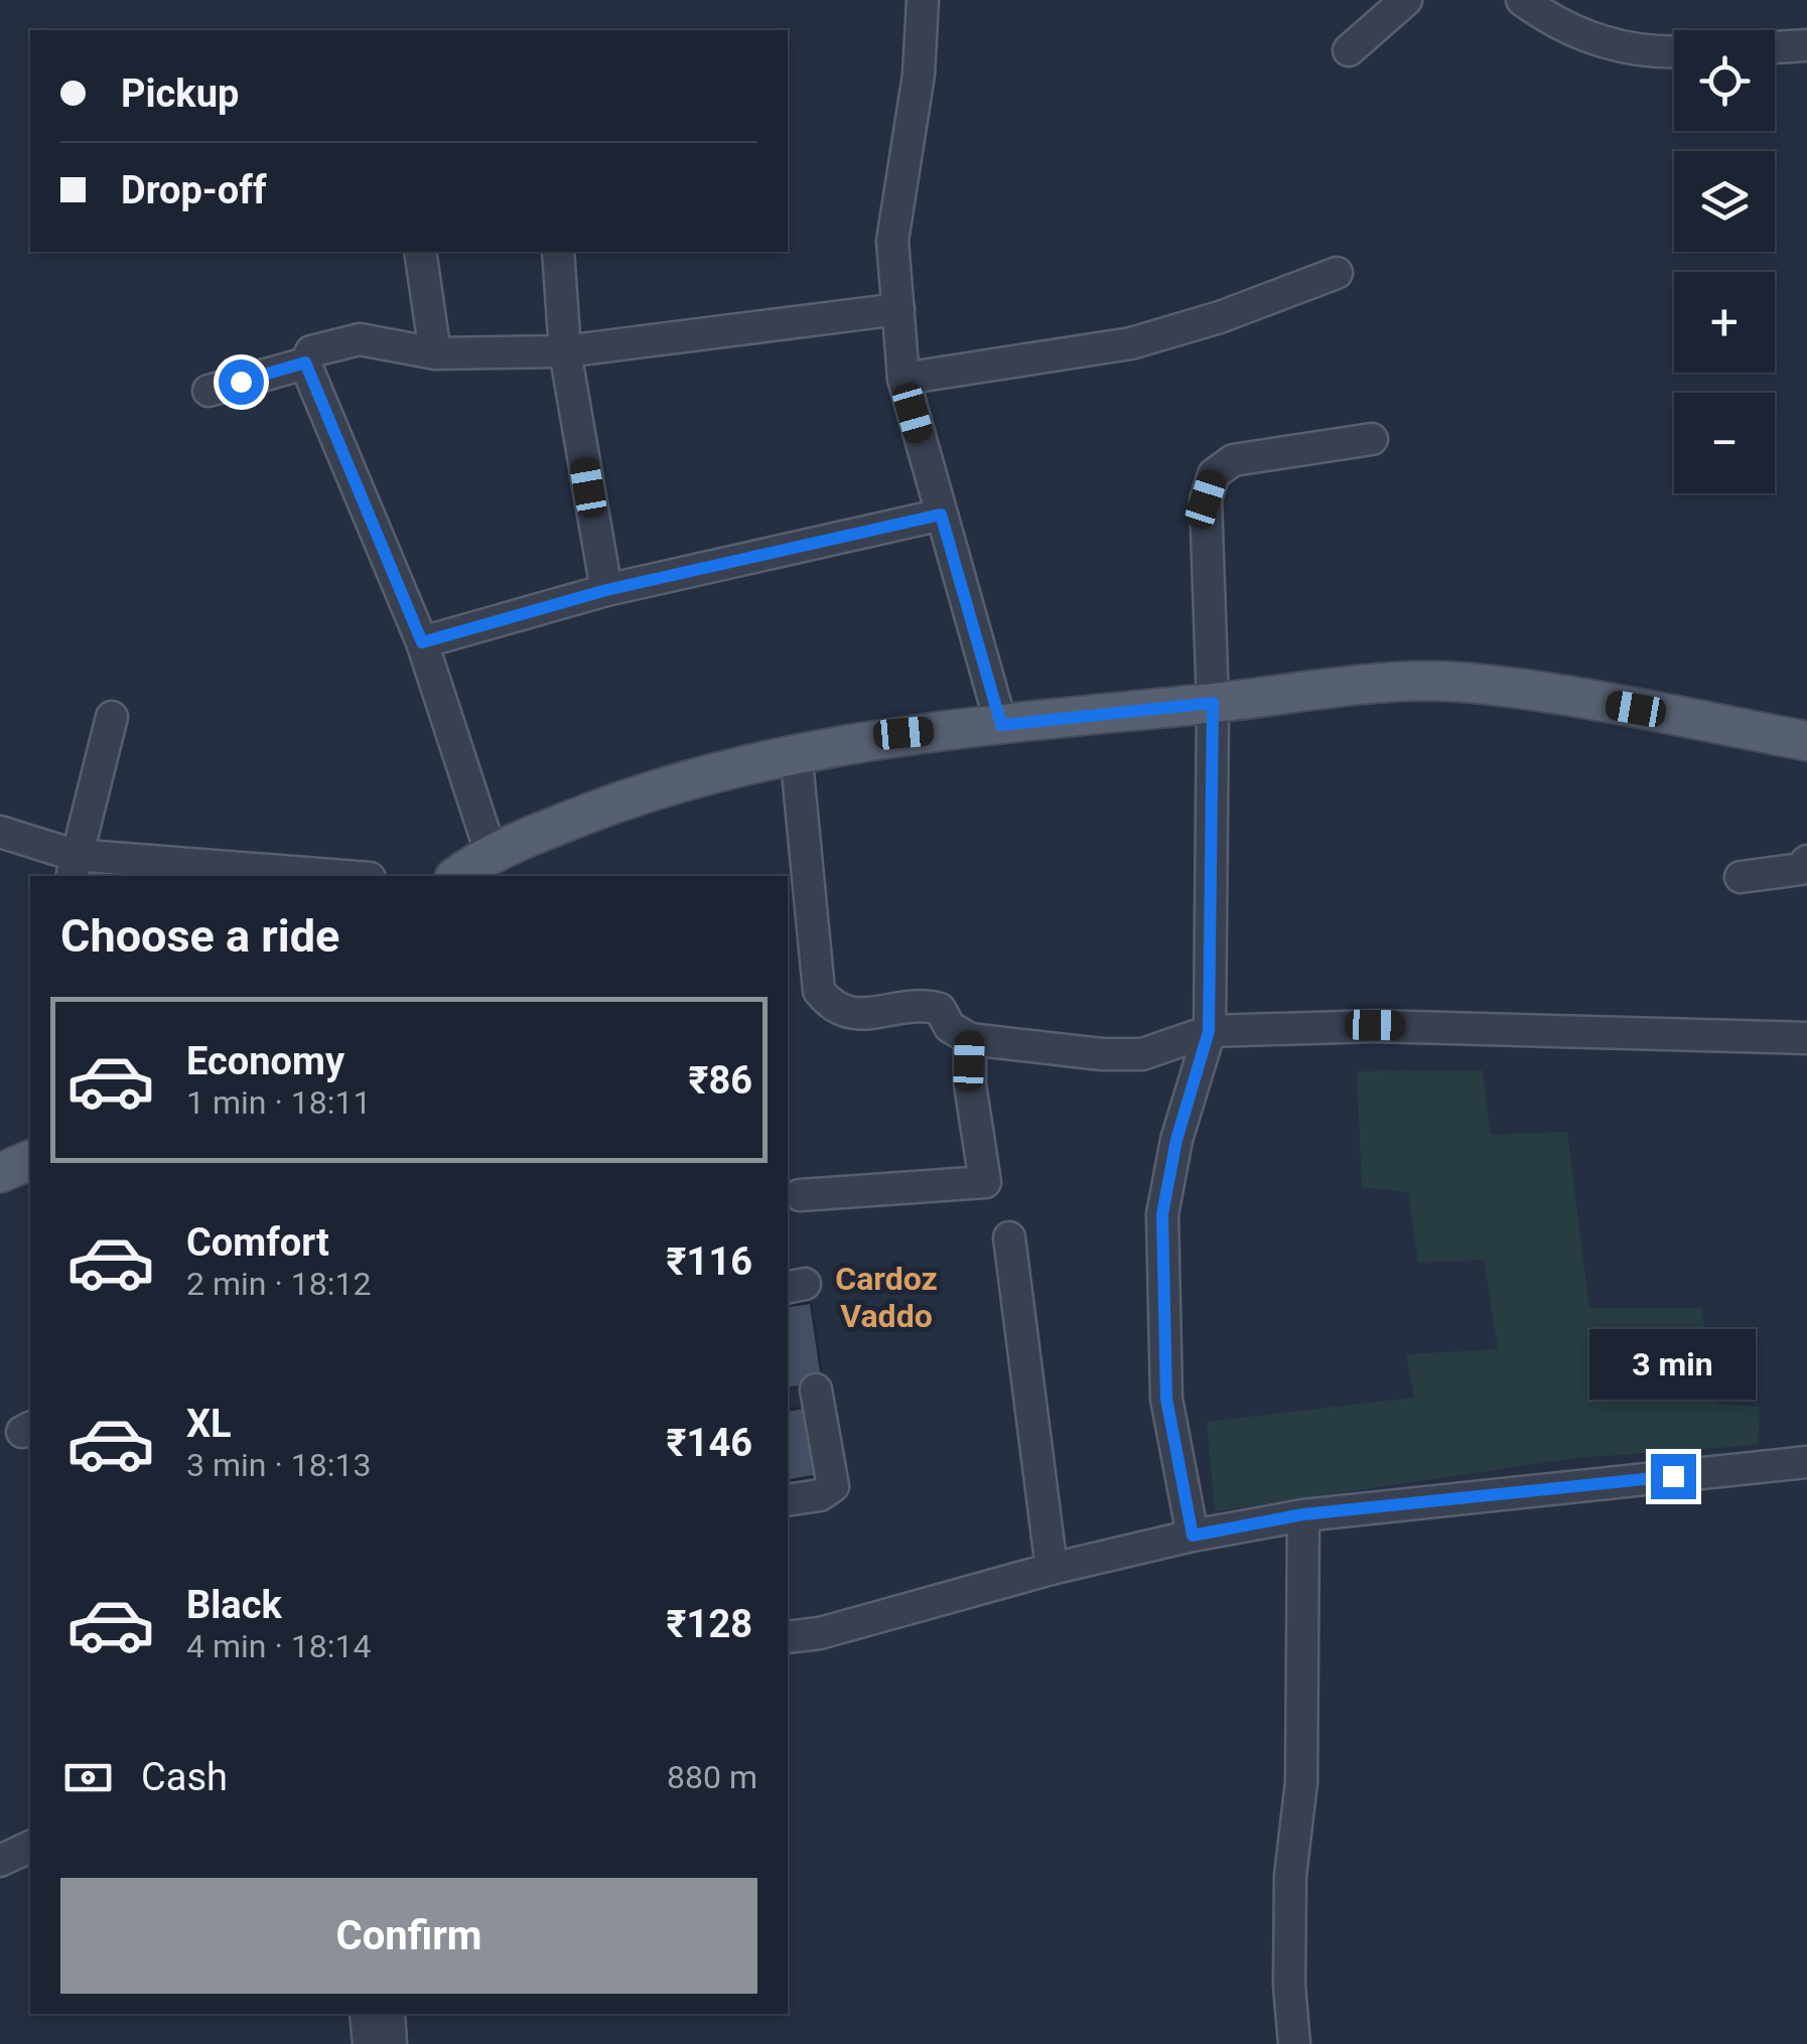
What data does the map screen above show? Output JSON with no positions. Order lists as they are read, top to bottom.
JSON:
{
  "districts": ["Cardoz Vaddo"],
  "page": {
    "map_buttons": ["+", "−"],
    "banner": ["Pickup", "Drop-off"],
    "heading": "Choose a ride",
    "list": [
      {
        "name": "Economy",
        "note": "1 min · 18:11",
        "value": "₹86"
      },
      {
        "name": "Comfort",
        "note": "2 min · 18:12",
        "value": "₹116"
      },
      {
        "name": "XL",
        "note": "3 min · 18:13",
        "value": "₹146"
      },
      {
        "name": "Black",
        "note": "4 min · 18:14",
        "value": "₹128"
      }
    ],
    "bubble": "3 min",
    "pay": ["Cash", "880 m"],
    "buttons": "Confirm"
  }
}
